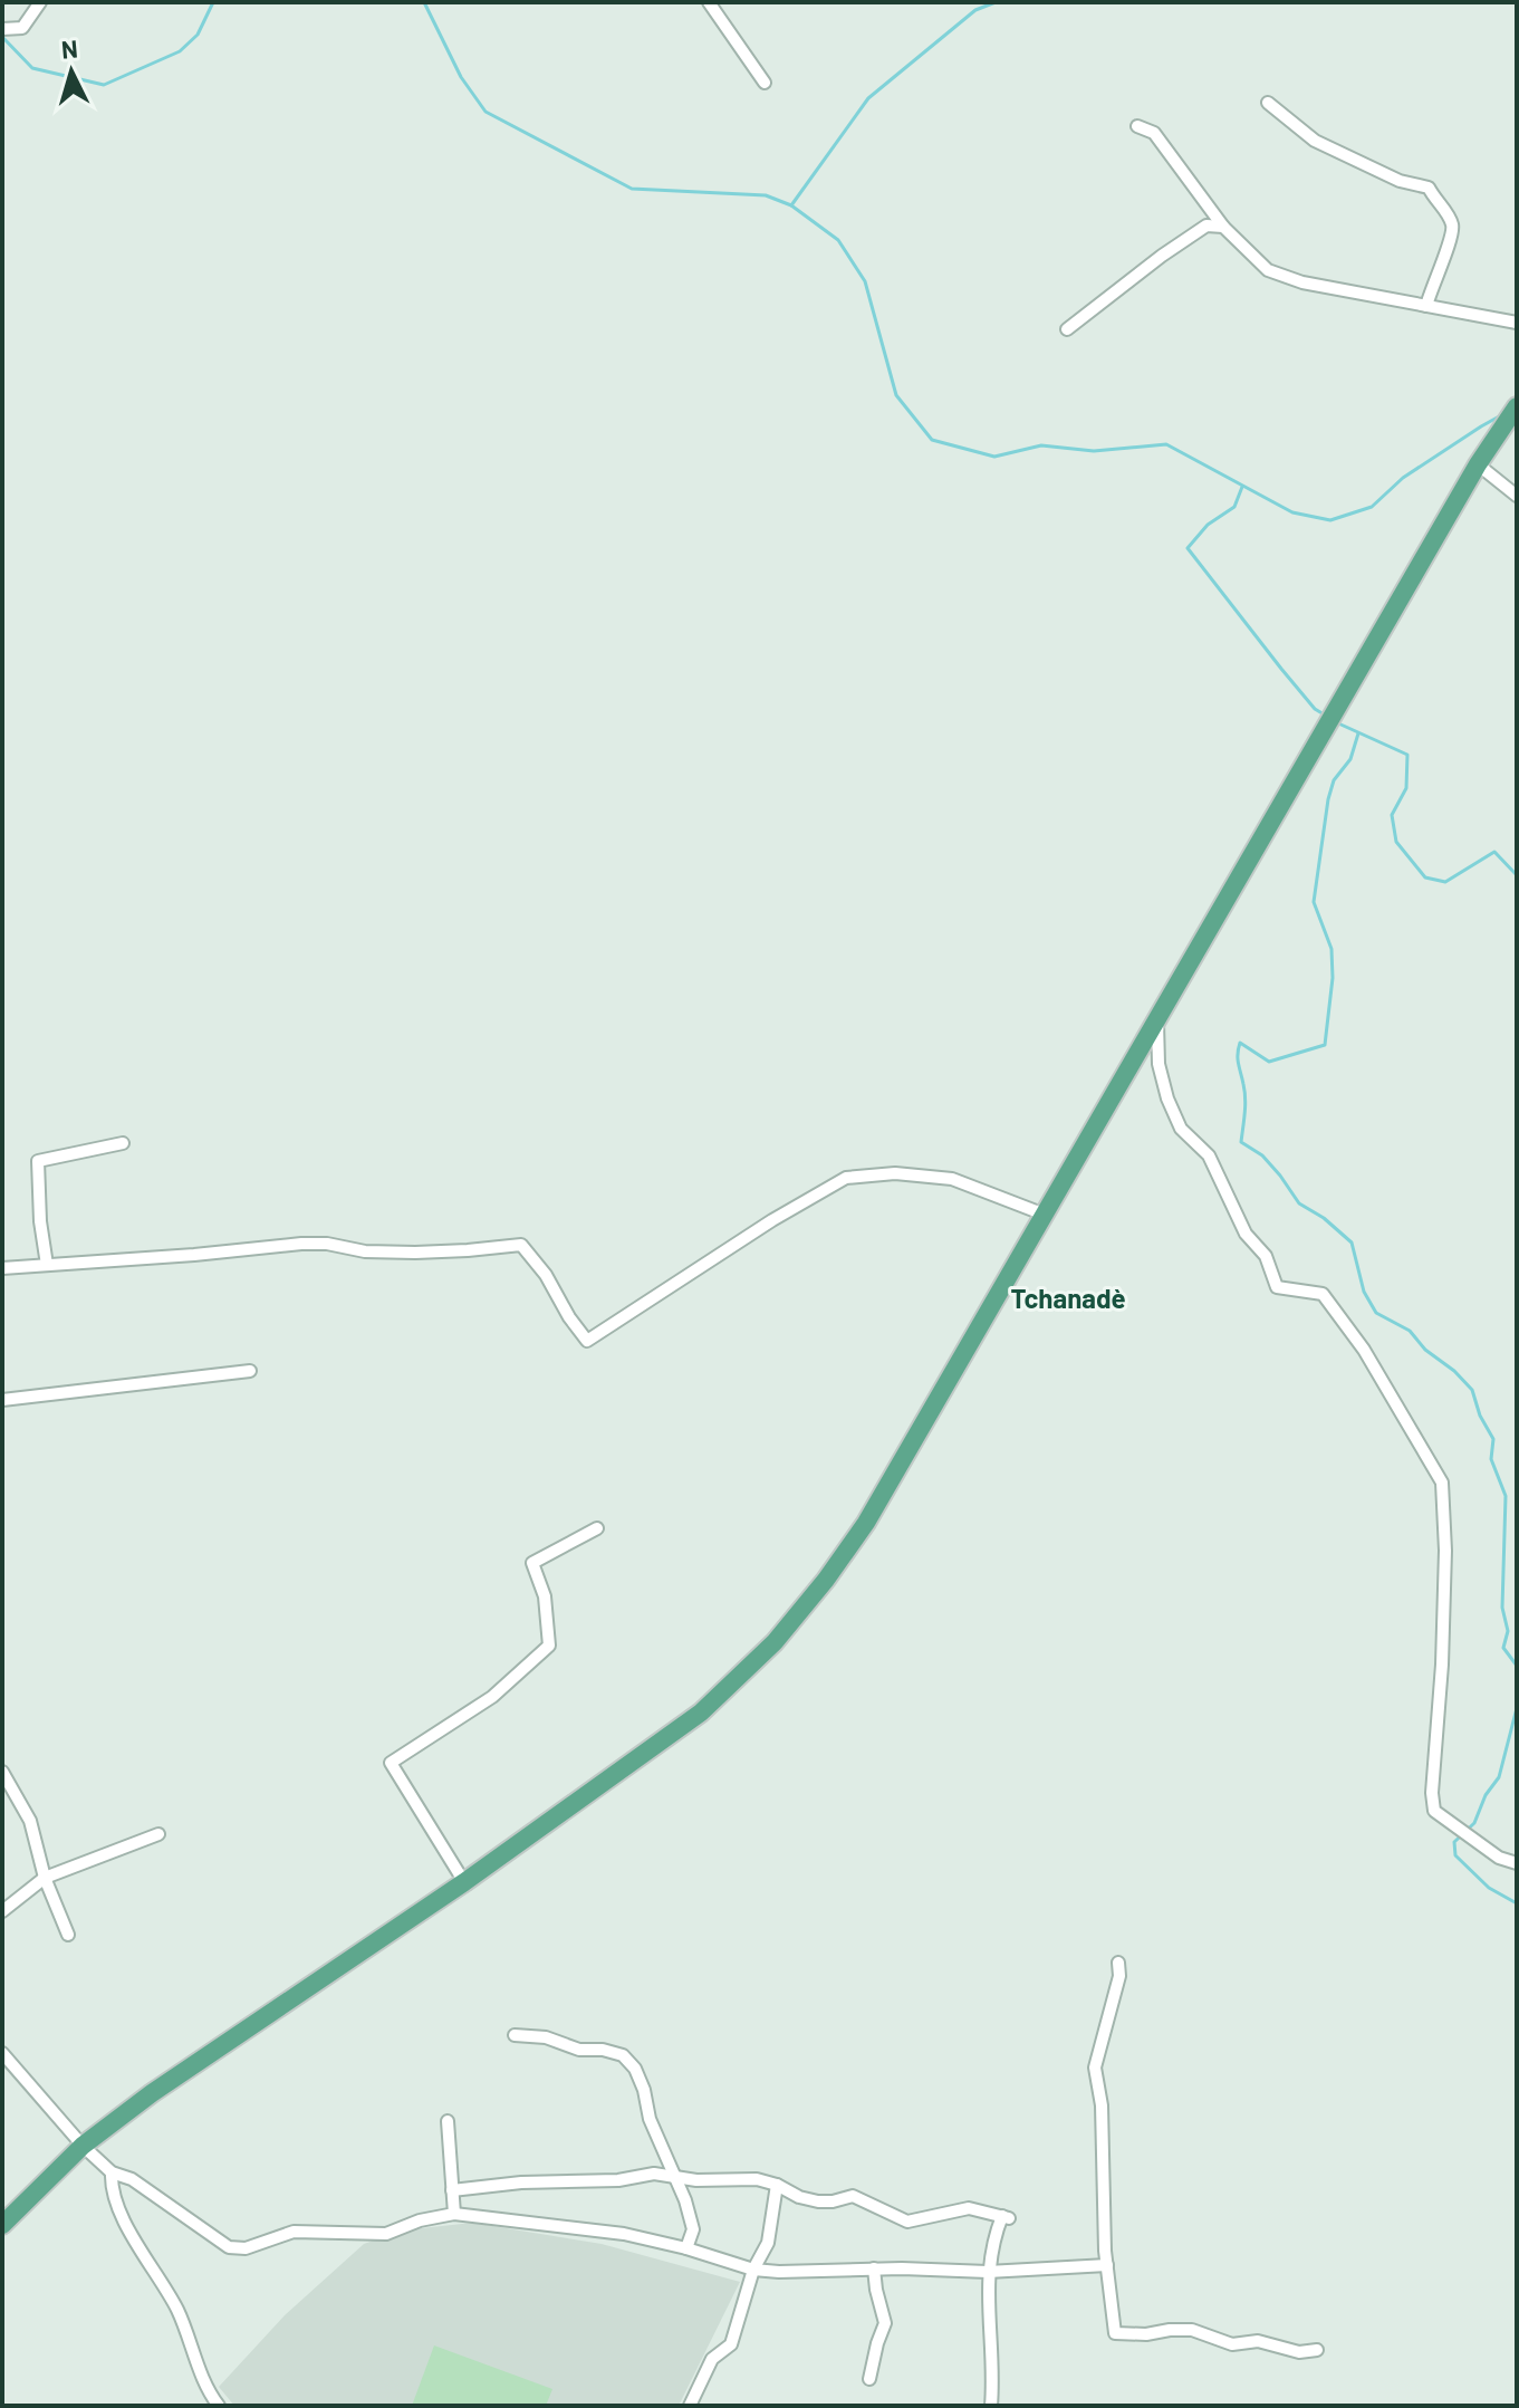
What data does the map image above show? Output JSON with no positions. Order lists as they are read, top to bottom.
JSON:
{
  "districts": ["Tchanadè"],
  "north": "top"
}
